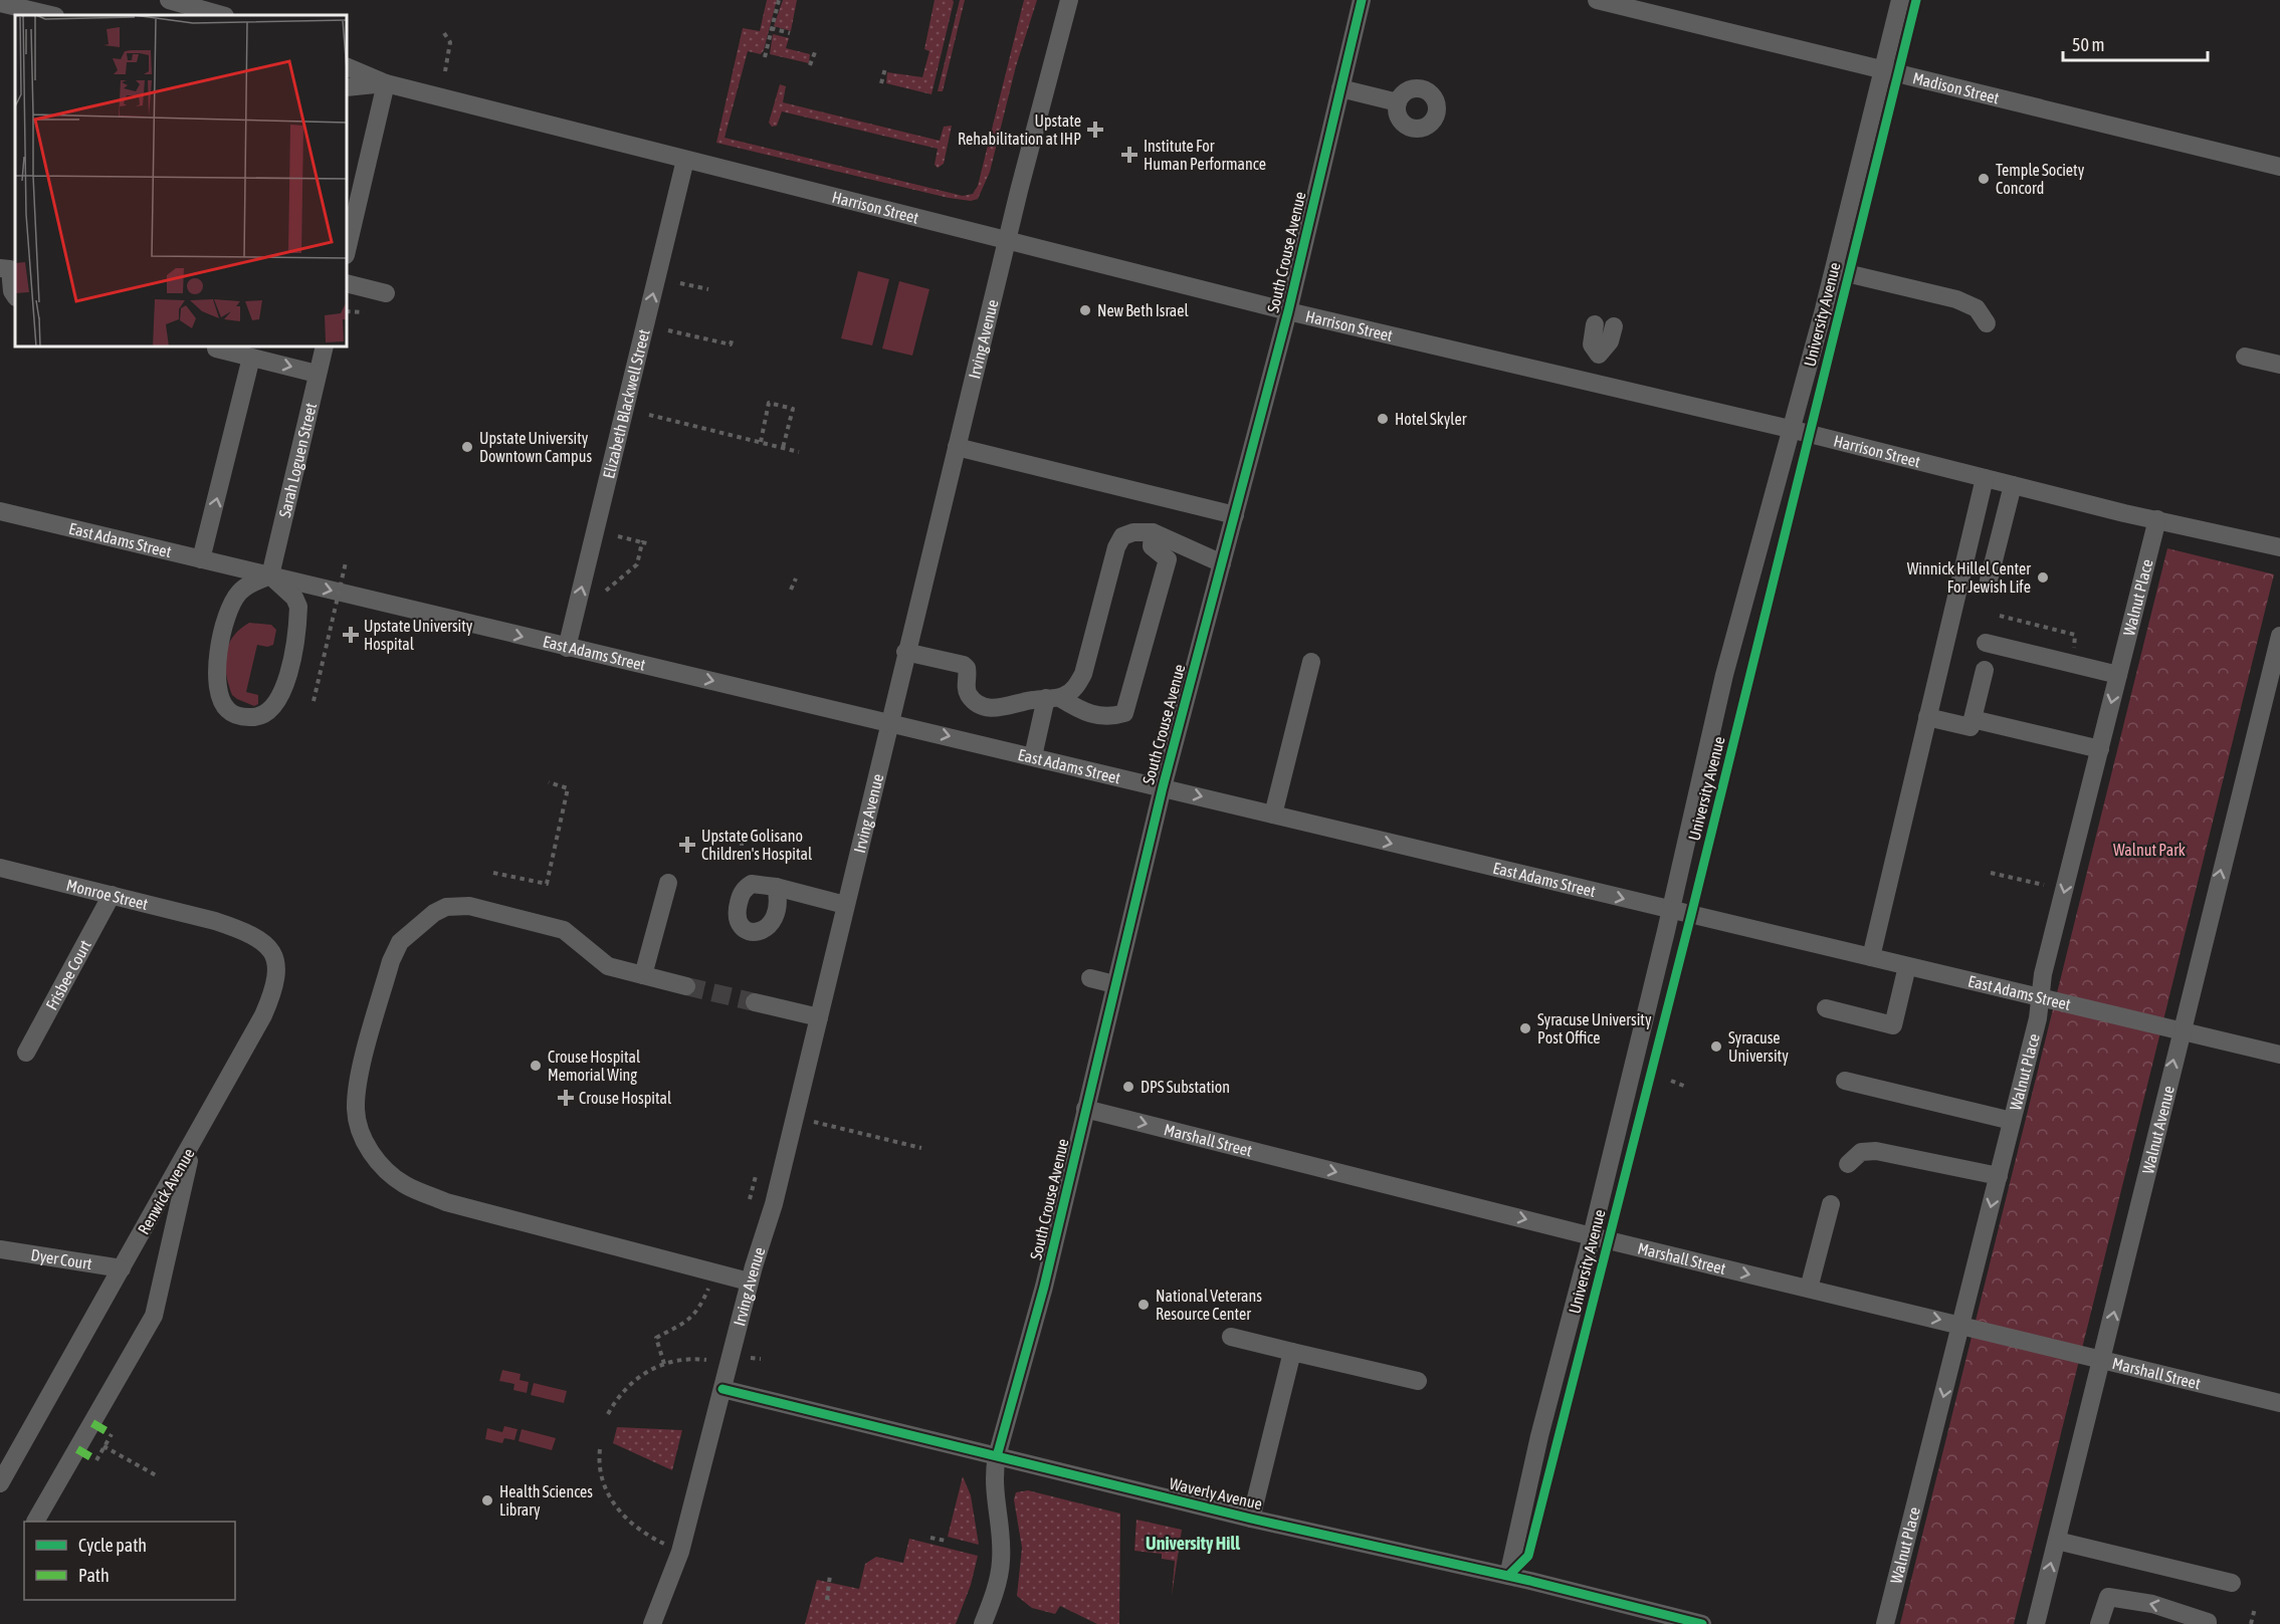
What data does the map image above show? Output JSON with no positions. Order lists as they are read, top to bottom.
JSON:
{
  "streets": {
    "street": [
      "Madison Street",
      "Harrison Street",
      "South Crouse Avenue",
      "University Avenue",
      "Irving Avenue",
      "Elizabeth Blackwell Street",
      "Sarah Loguen Street",
      "East Adams Street",
      "Walnut Place",
      "Monroe Street",
      "Frisbee Court",
      "Walnut Avenue",
      "Marshall Street",
      "Renwick Avenue",
      "Dyer Court",
      "Waverly Avenue"
    ]
  },
  "crossings": [
    ["Madison Street", "University Avenue"],
    ["Harrison Street", "South Crouse Avenue"],
    ["Harrison Street", "University Avenue"],
    ["Harrison Street", "Irving Avenue"],
    ["Harrison Street", "Elizabeth Blackwell Street"],
    ["Harrison Street", "Walnut Place"],
    ["South Crouse Avenue", "East Adams Street"],
    ["South Crouse Avenue", "Marshall Street"],
    ["South Crouse Avenue", "Waverly Avenue"],
    ["University Avenue", "East Adams Street"],
    ["University Avenue", "Marshall Street"],
    ["University Avenue", "Waverly Avenue"],
    ["Irving Avenue", "East Adams Street"],
    ["Irving Avenue", "Waverly Avenue"],
    ["Elizabeth Blackwell Street", "East Adams Street"],
    ["Sarah Loguen Street", "East Adams Street"],
    ["East Adams Street", "Walnut Place"],
    ["East Adams Street", "Walnut Avenue"],
    ["Walnut Place", "Marshall Street"],
    ["Monroe Street", "Frisbee Court"],
    ["Monroe Street", "Renwick Avenue"],
    ["Walnut Avenue", "Marshall Street"],
    ["Renwick Avenue", "Dyer Court"]
  ],
  "one_way": [
    "Elizabeth Blackwell Street",
    "East Adams Street",
    "Walnut Place",
    "Walnut Avenue",
    "Marshall Street"
  ],
  "districts": ["University Hill"],
  "parks": ["Walnut Park"],
  "places": {
    "health": [
      "Upstate Rehabilitation at IHP",
      "Institute For Human Performance",
      "Upstate University Hospital",
      "Upstate Golisano Children's Hospital",
      "Crouse Hospital"
    ],
    "other": [
      "Temple Society Concord",
      "New Beth Israel",
      "Hotel Skyler",
      "Upstate University Downtown Campus",
      "Winnick Hillel Center For Jewish Life",
      "Syracuse University Post Office",
      "Syracuse University",
      "Crouse Hospital Memorial Wing",
      "DPS Substation",
      "National Veterans Resource Center",
      "Health Sciences Library"
    ]
  },
  "legend": ["Cycle path", "Path"],
  "scale_bar": "50 m"
}
